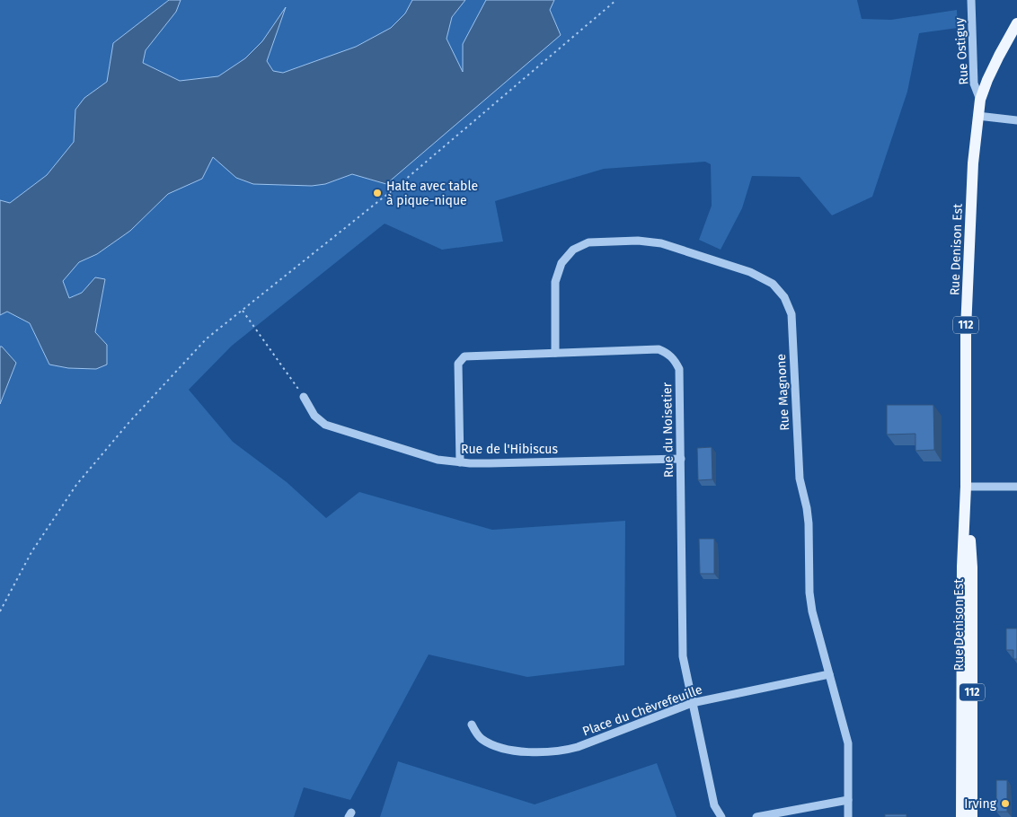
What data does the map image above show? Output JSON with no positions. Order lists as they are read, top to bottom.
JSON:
{
  "streets": {
    "main road": ["Rue Denison Est", "112"],
    "street": [
      "Rue Ostiguy",
      "Rue Magnone",
      "Rue du Noisetier",
      "Rue de l'Hibiscus",
      "Place du Chèvrefeuille"
    ]
  },
  "crossings": [
    ["Rue Ostiguy", "Rue Denison Est"],
    ["Rue Magnone", "Rue du Noisetier"],
    ["Rue Magnone", "Place du Chèvrefeuille"],
    ["Rue du Noisetier", "Rue de l'Hibiscus"],
    ["Rue du Noisetier", "Place du Chèvrefeuille"]
  ],
  "places": ["Halte avec table à pique-nique", "Irving"]
}
